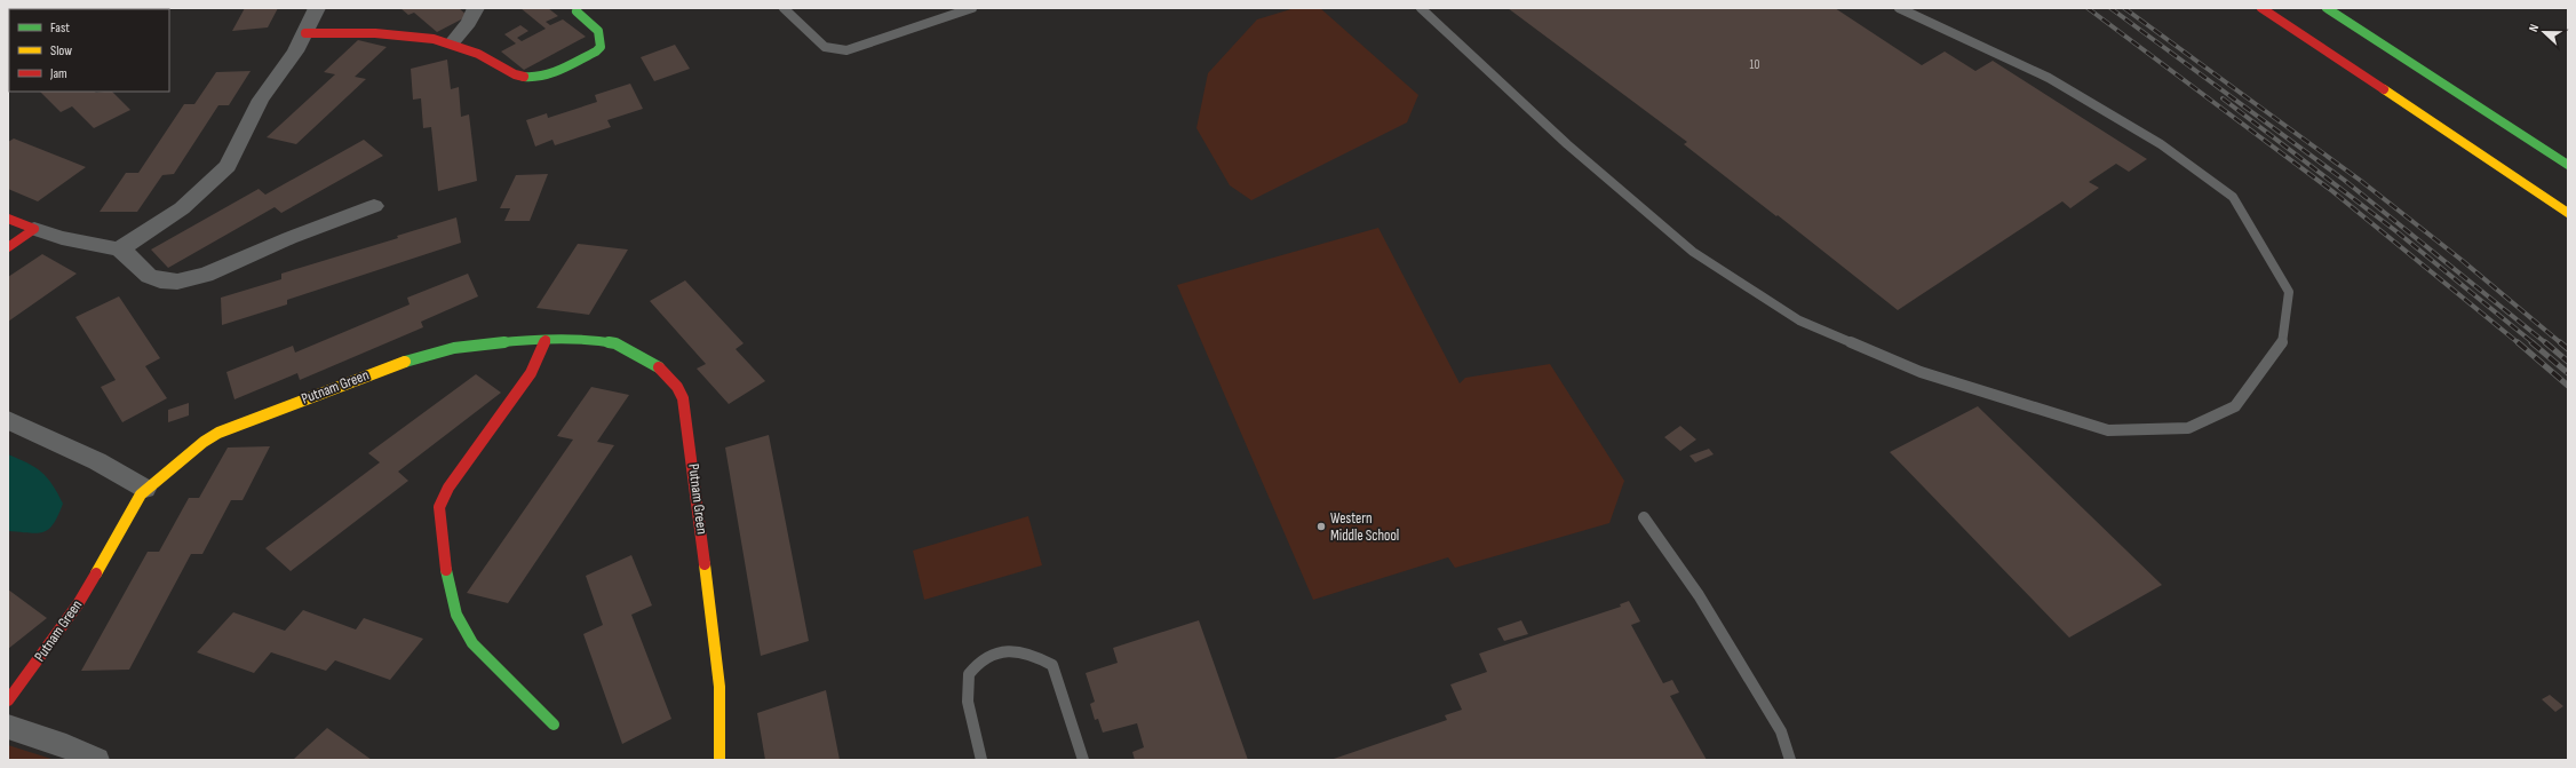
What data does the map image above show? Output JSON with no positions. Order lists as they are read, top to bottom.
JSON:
{
  "streets": {
    "main road": ["Putnam Green"]
  },
  "places": ["Western Middle School"],
  "house_numbers": ["10"],
  "legend": ["Fast", "Slow", "Jam"],
  "north": "left"
}
